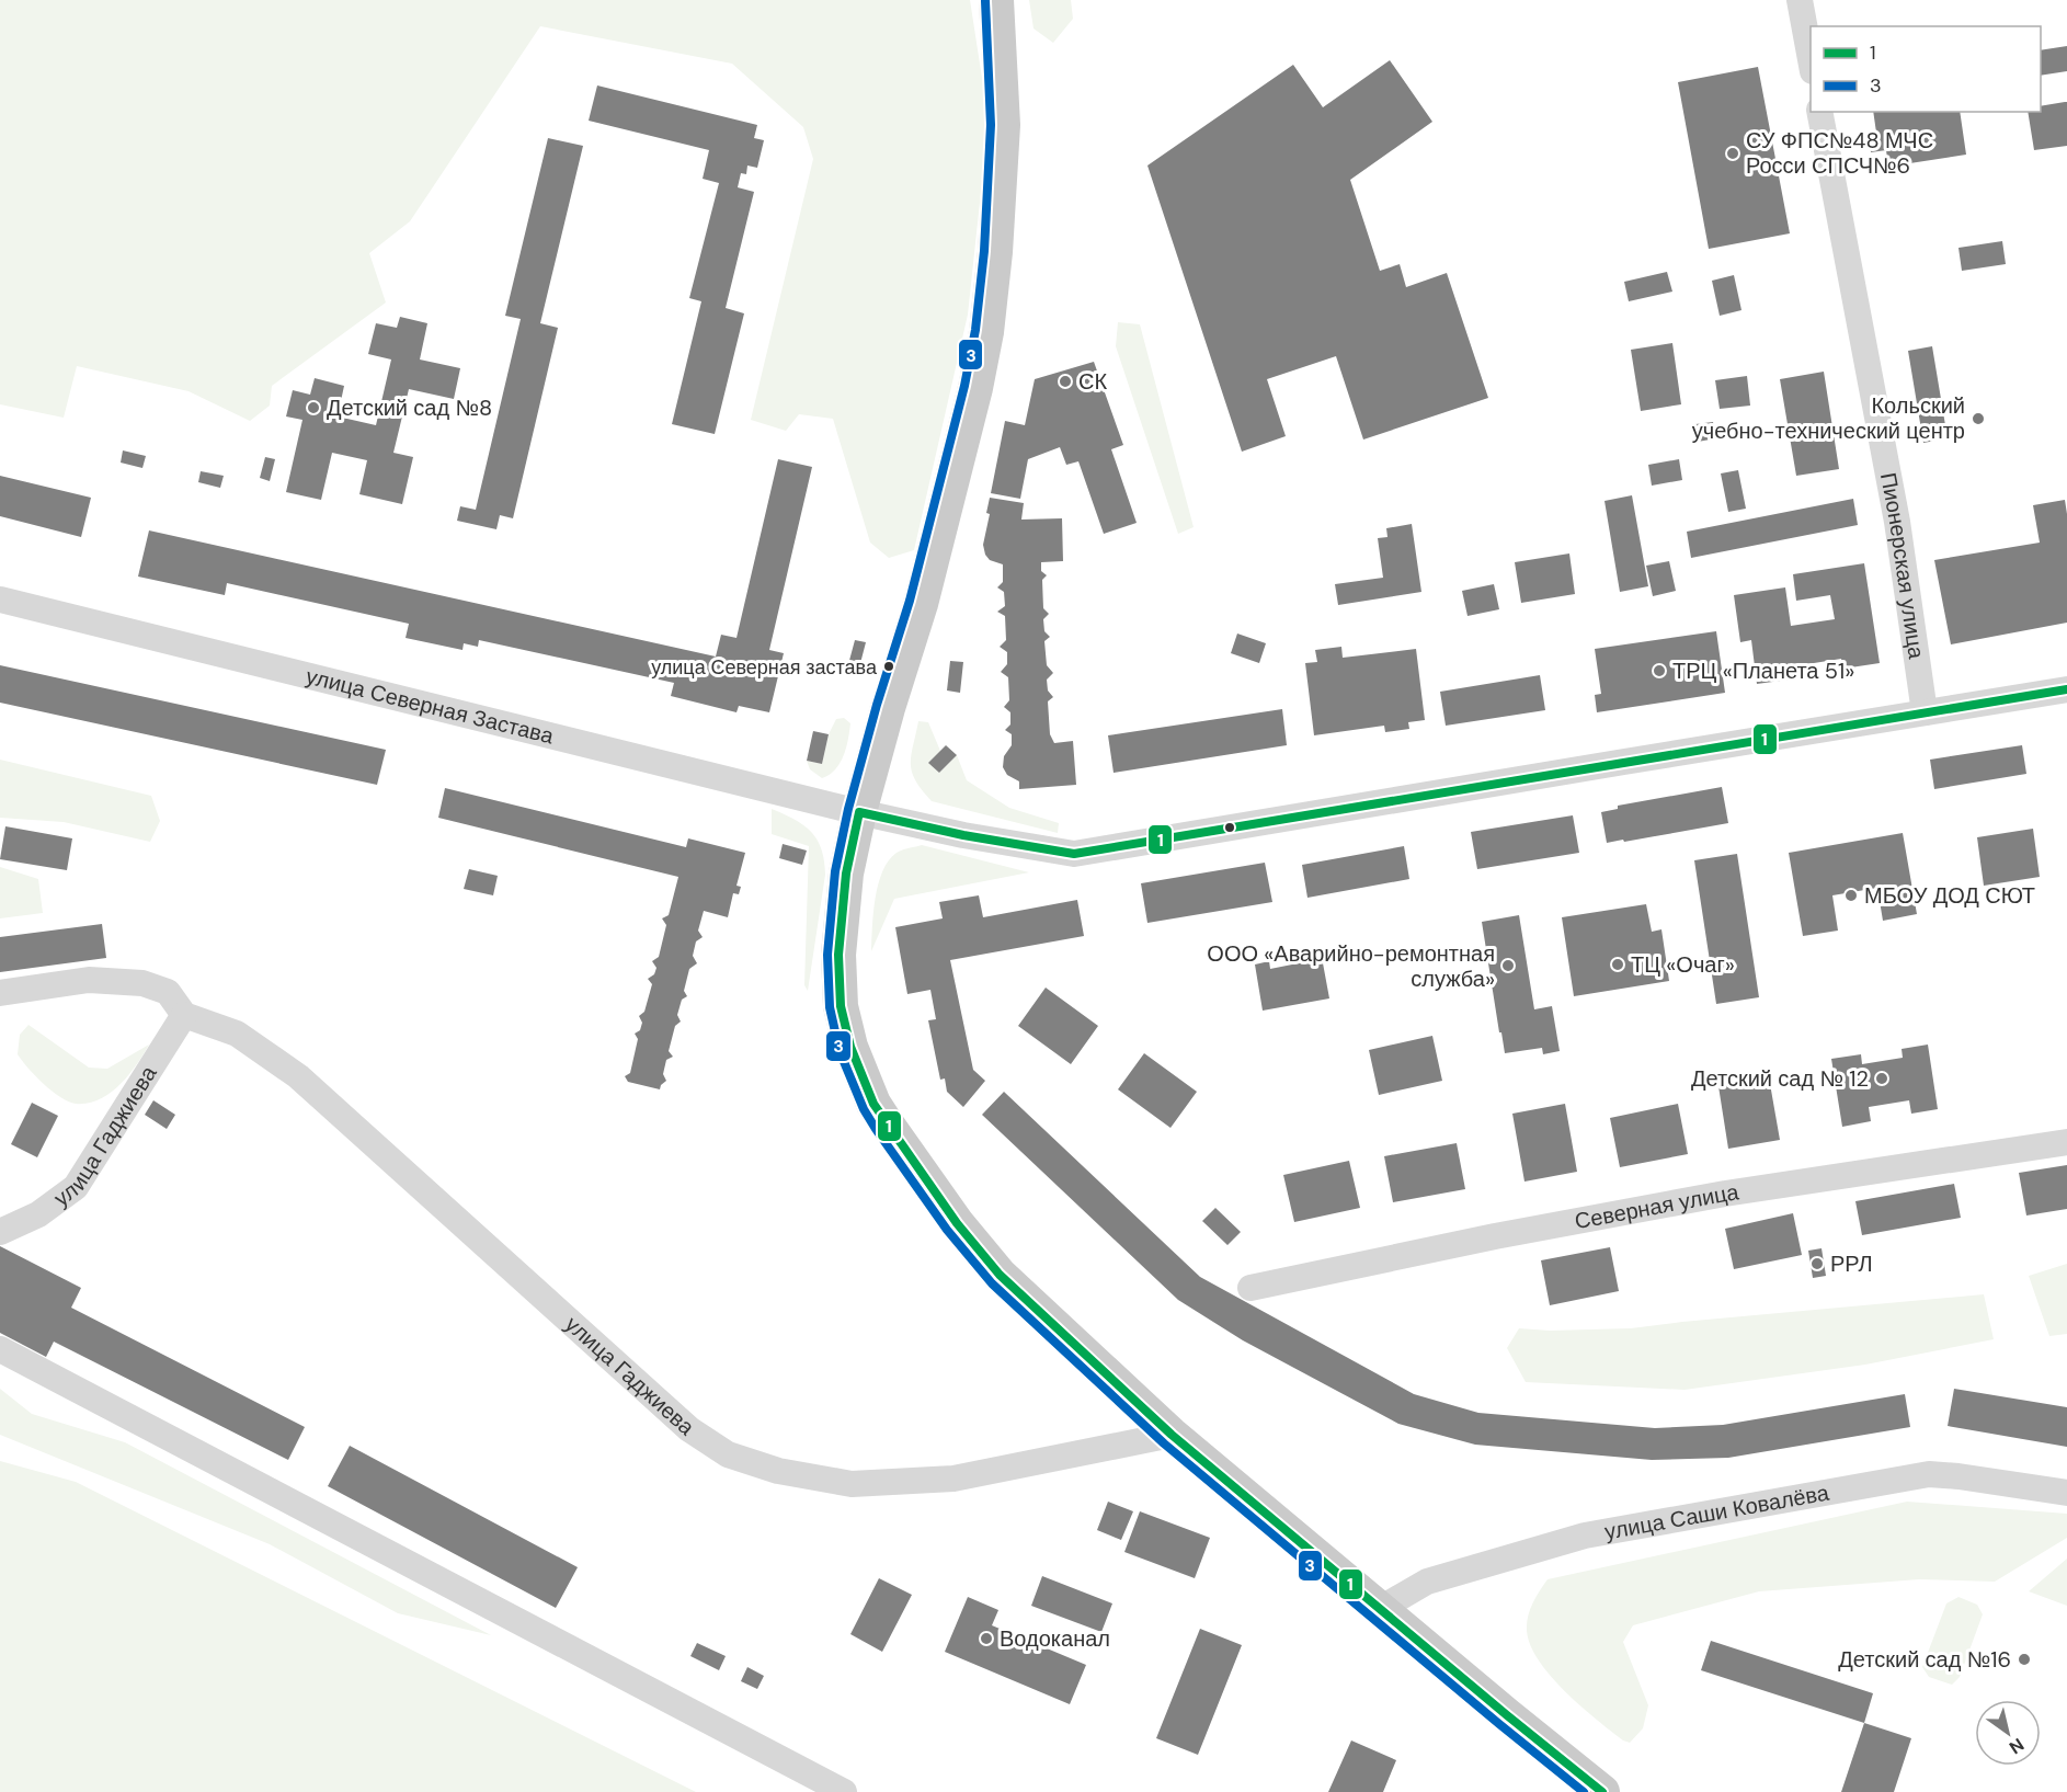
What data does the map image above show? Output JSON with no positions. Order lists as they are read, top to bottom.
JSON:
{
  "streets": {
    "street": [
      "Пионерская улица",
      "улица Северная Застава",
      "улица Гаджиева",
      "Северная улица",
      "улица Саши Ковалёва"
    ]
  },
  "crossings": [
    ["Пионерская улица", "улица Северная Застава"]
  ],
  "places": [
    "СУ ФПС№48 МЧС Росси СПСЧ№6",
    "СК",
    "Детский сад №8",
    "Кольский учебно-технический центр",
    "улица Северная застава",
    "ТРЦ «Планета 51»",
    "МБОУ ДОД СЮТ",
    "ТЦ «Очаг»",
    "ООО «Аварийно-ремонтная служба»",
    "Детский сад № 12",
    "РРЛ",
    "Водоканал",
    "Детский сад №16"
  ],
  "lines": ["transit line 3", "transit line 1"],
  "legend": ["1", "3"],
  "north": "bottom right"
}
